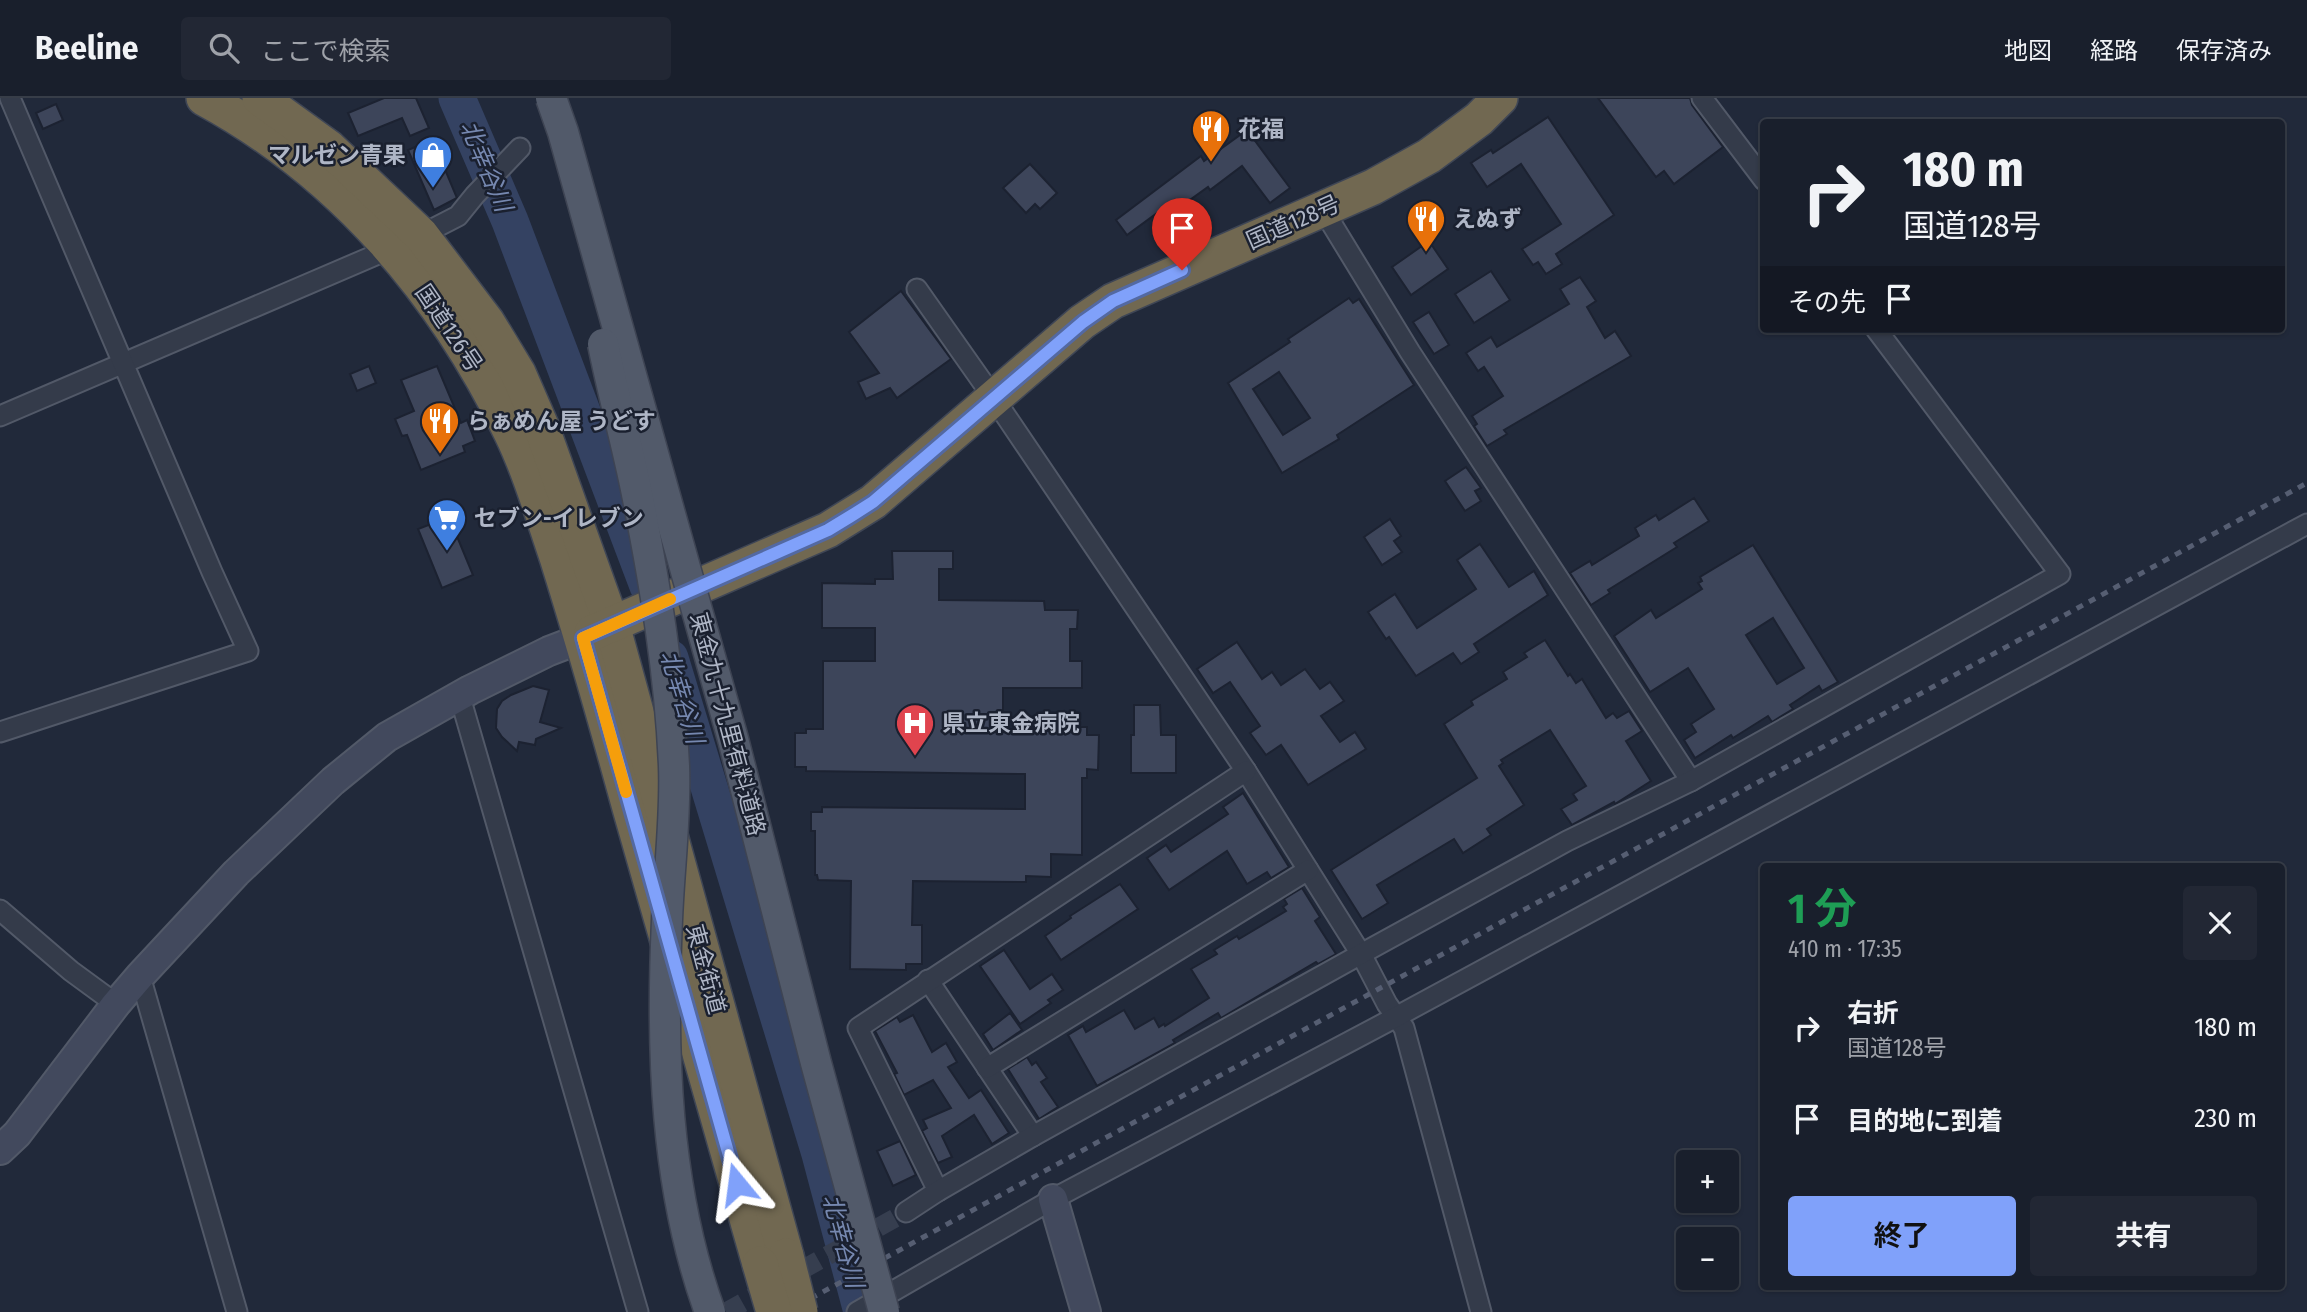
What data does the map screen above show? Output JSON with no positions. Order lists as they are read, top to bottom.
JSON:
{
  "streets": {
    "highway": ["国道128号", "国道126号", "東金街道"],
    "main road": ["東金九十九里有料道路"]
  },
  "crossings": [
    ["国道128号", "国道126号"],
    ["国道128号", "東金街道"],
    ["国道126号", "東金街道"]
  ],
  "water": ["北幸谷川"],
  "places": {
    "restaurant": ["花福", "えぬず", "らぁめん屋 うどす"],
    "shop": ["マルゼン青果"],
    "supermarket": ["セブン-イレブン"],
    "hospital": ["県立東金病院"]
  },
  "page": {
    "header": "Beeline",
    "search": "ここで検索",
    "nav": ["地図", "経路", "保存済み"],
    "turn": ["180 m", "国道128号"],
    "then": "その先",
    "heading": ["1 分", "410 m · 17:35"],
    "list": [
      {
        "name": "右折",
        "note": "国道128号",
        "value": "180 m"
      },
      {
        "name": "目的地に到着",
        "value": "230 m"
      }
    ],
    "map_buttons": ["+", "−"],
    "buttons": ["終了", "共有"]
  }
}
